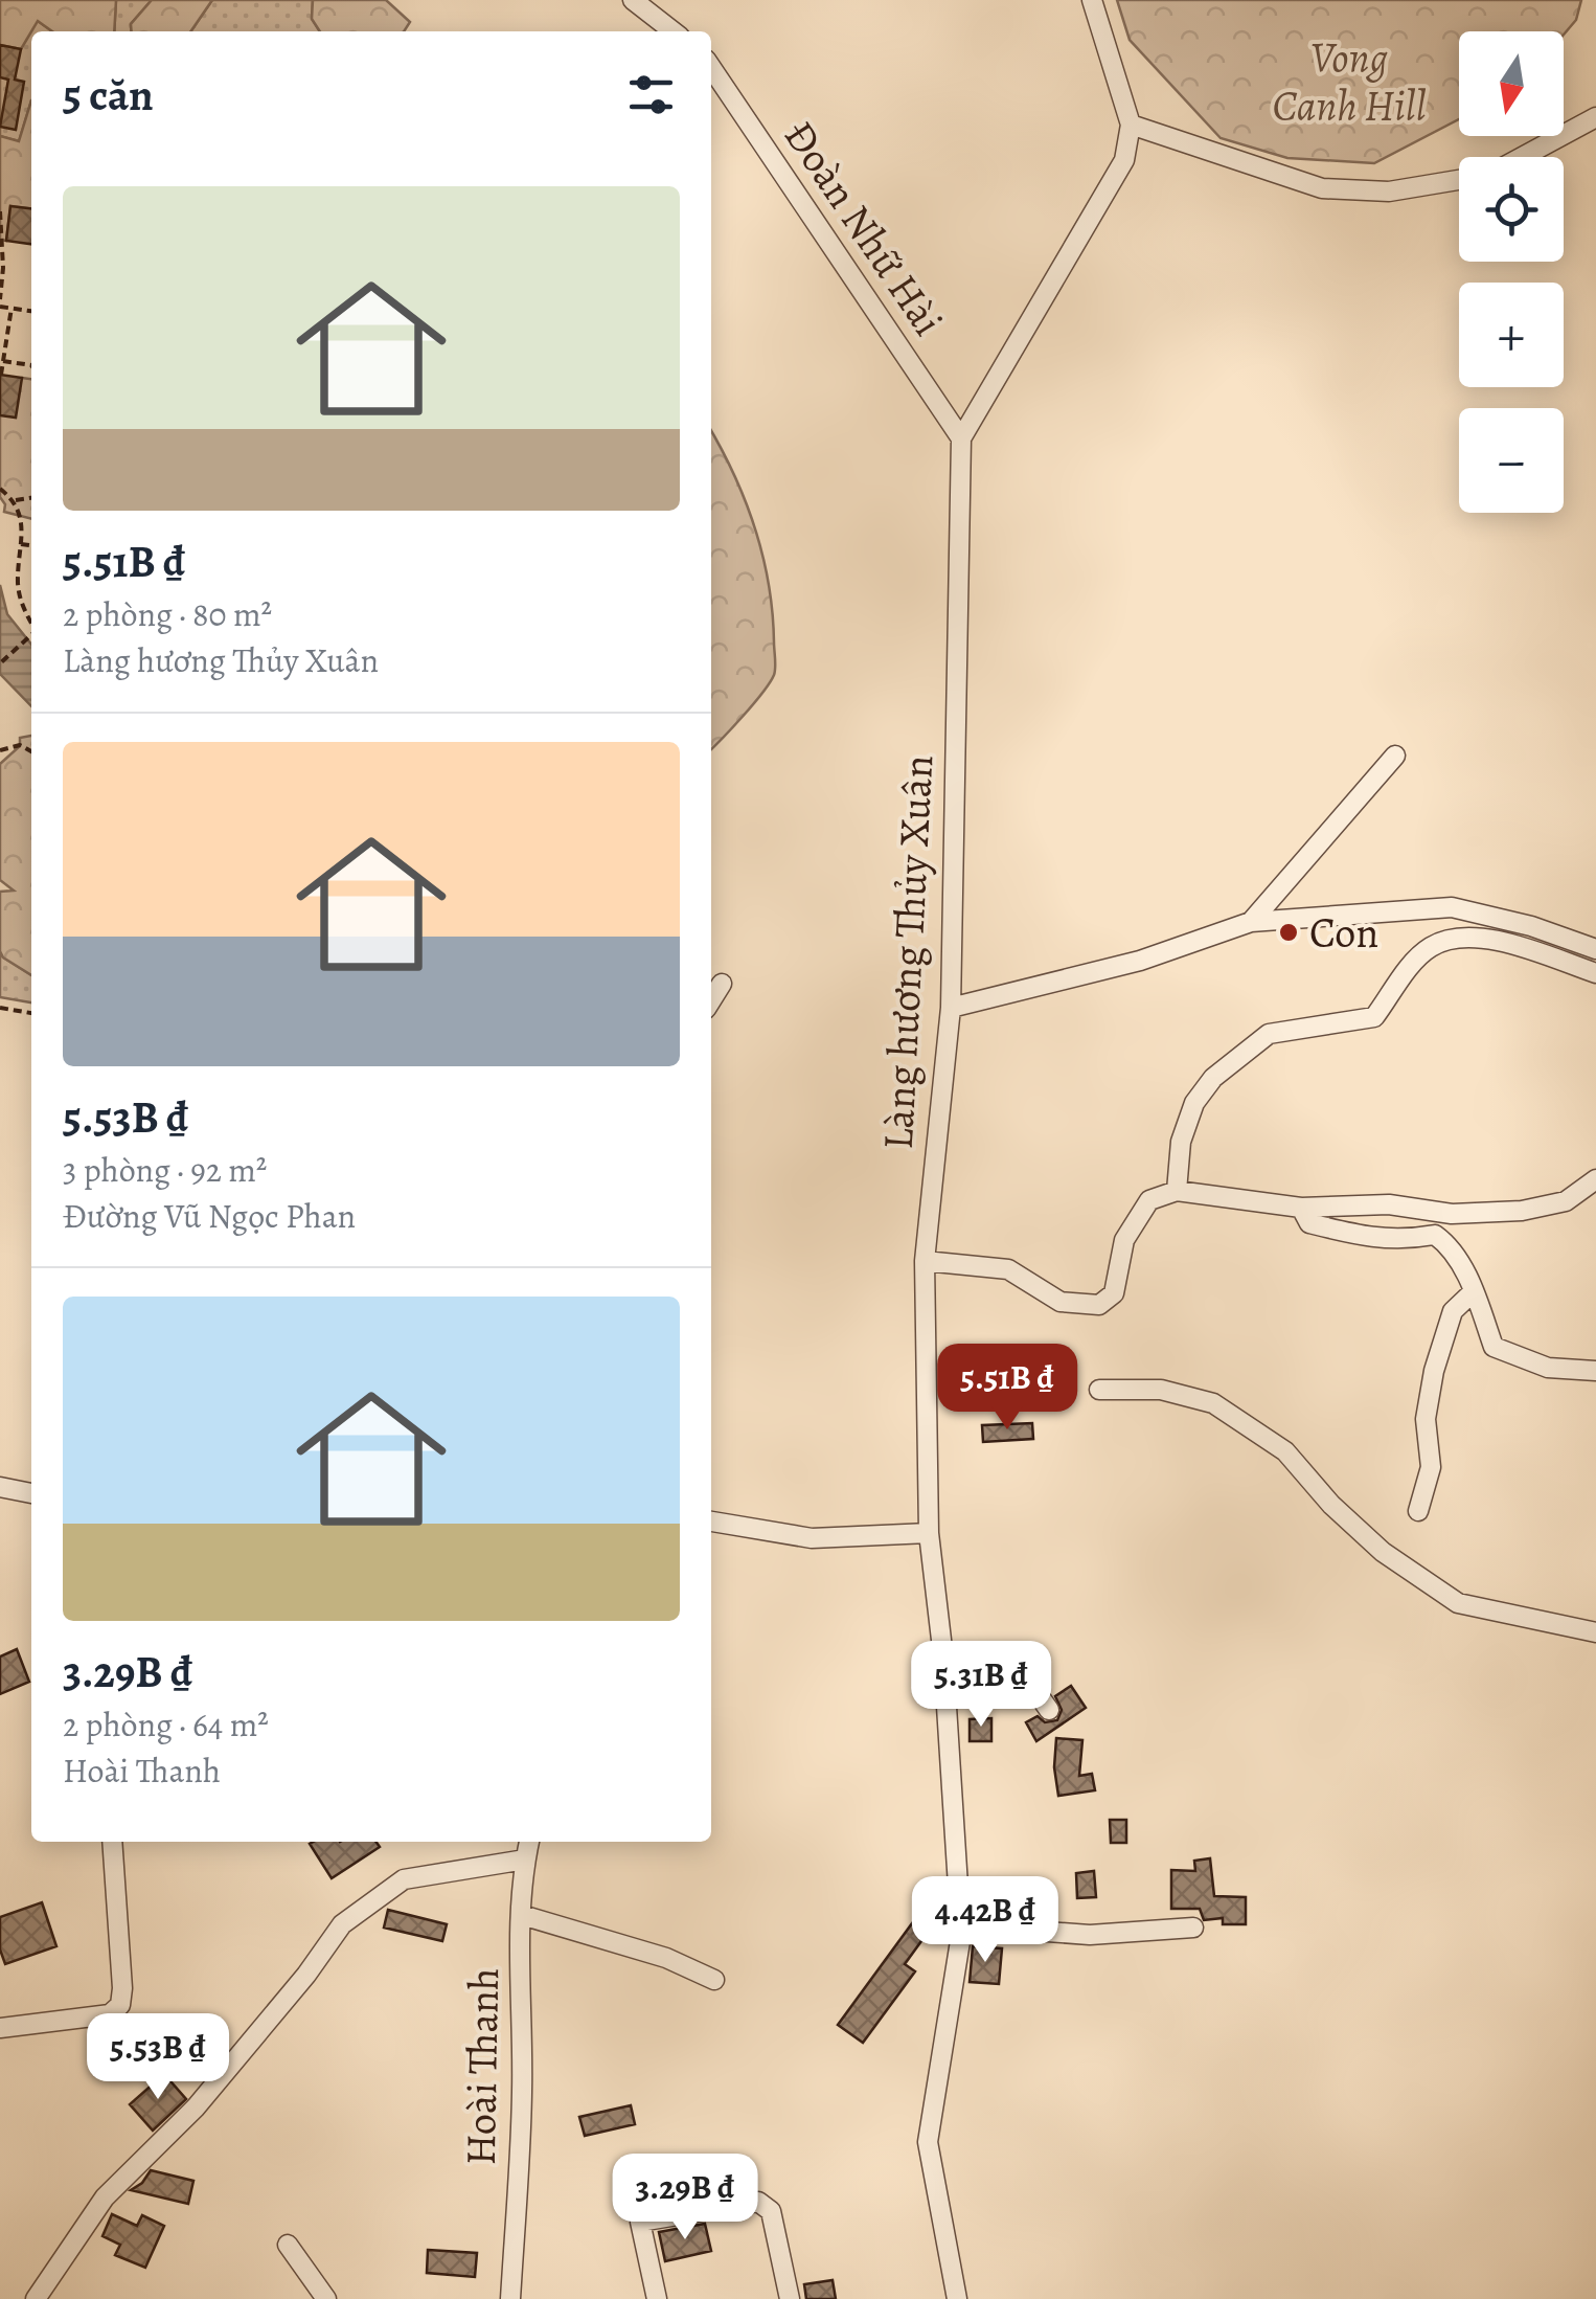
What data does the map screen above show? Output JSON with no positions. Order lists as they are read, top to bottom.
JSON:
{
  "streets": {
    "street": ["Đoàn Nhữ Hài", "Làng hương Thủy Xuân", "Hoài Thanh"]
  },
  "crossings": [
    ["Đoàn Nhữ Hài", "Làng hương Thủy Xuân"]
  ],
  "parks": ["Vong Canh Hill"],
  "places": ["Con"],
  "north": "bottom",
  "page": {
    "map_buttons": ["+", "−"],
    "heading": "5 căn",
    "list": [
      {
        "name": "5.51B ₫",
        "note": "2 phòng · 80 m² · Làng hương Thủy Xuân"
      },
      {
        "name": "5.53B ₫",
        "note": "3 phòng · 92 m² · Đường Vũ Ngọc Phan"
      },
      {
        "name": "3.29B ₫",
        "note": "2 phòng · 64 m² · Hoài Thanh"
      }
    ],
    "price": [
      "5.51B ₫",
      "5.31B ₫",
      "4.42B ₫",
      "5.53B ₫",
      "3.29B ₫"
    ]
  }
}
